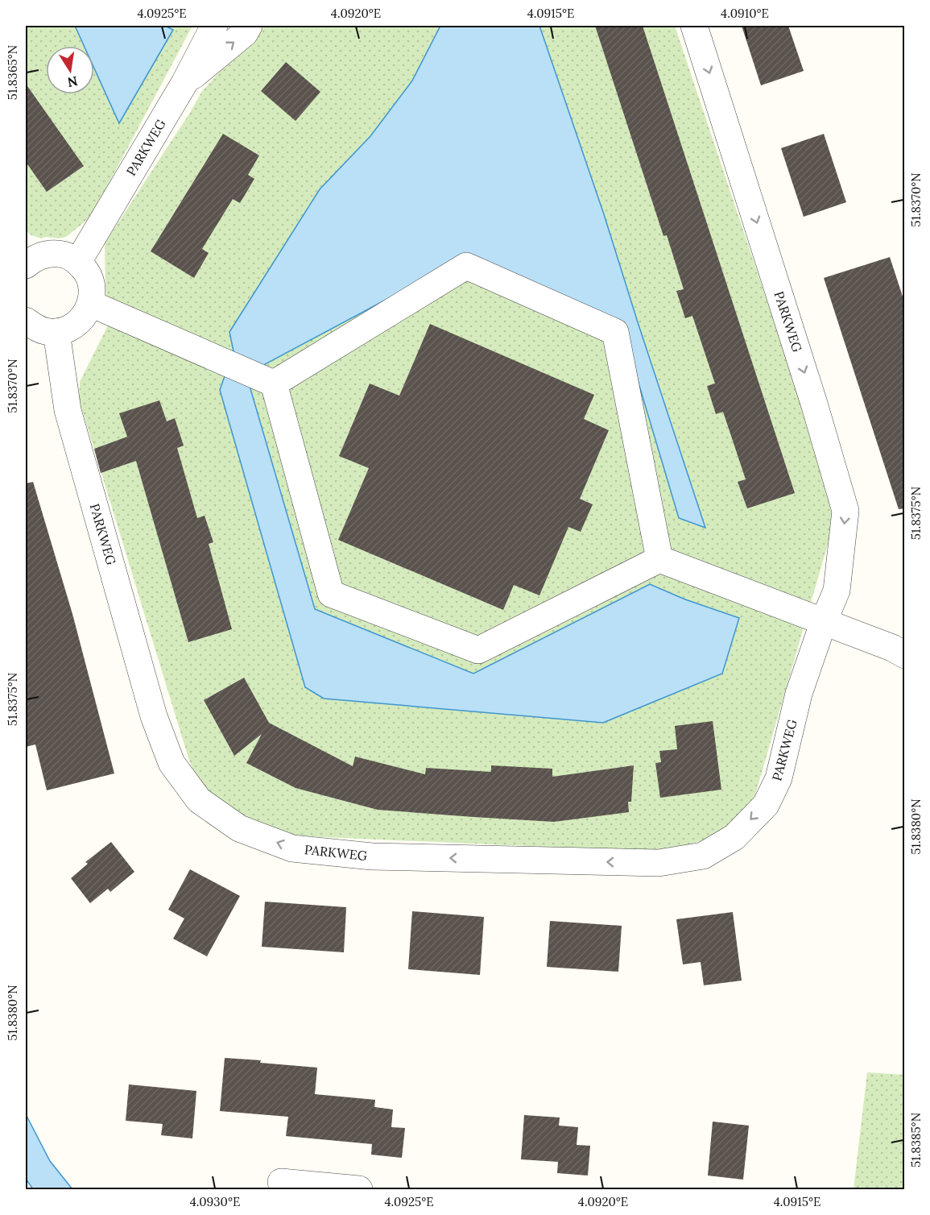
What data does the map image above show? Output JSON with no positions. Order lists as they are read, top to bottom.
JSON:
{
  "streets": {
    "street": ["PARKWEG"]
  },
  "north": "bottom",
  "coordinates": [
    "4.0925°E",
    "4.0920°E",
    "4.0915°E",
    "4.0910°E",
    "51.8365°N",
    "51.8370°N",
    "51.8375°N",
    "51.8380°N",
    "51.8385°N",
    "4.0930°E"
  ]
}
